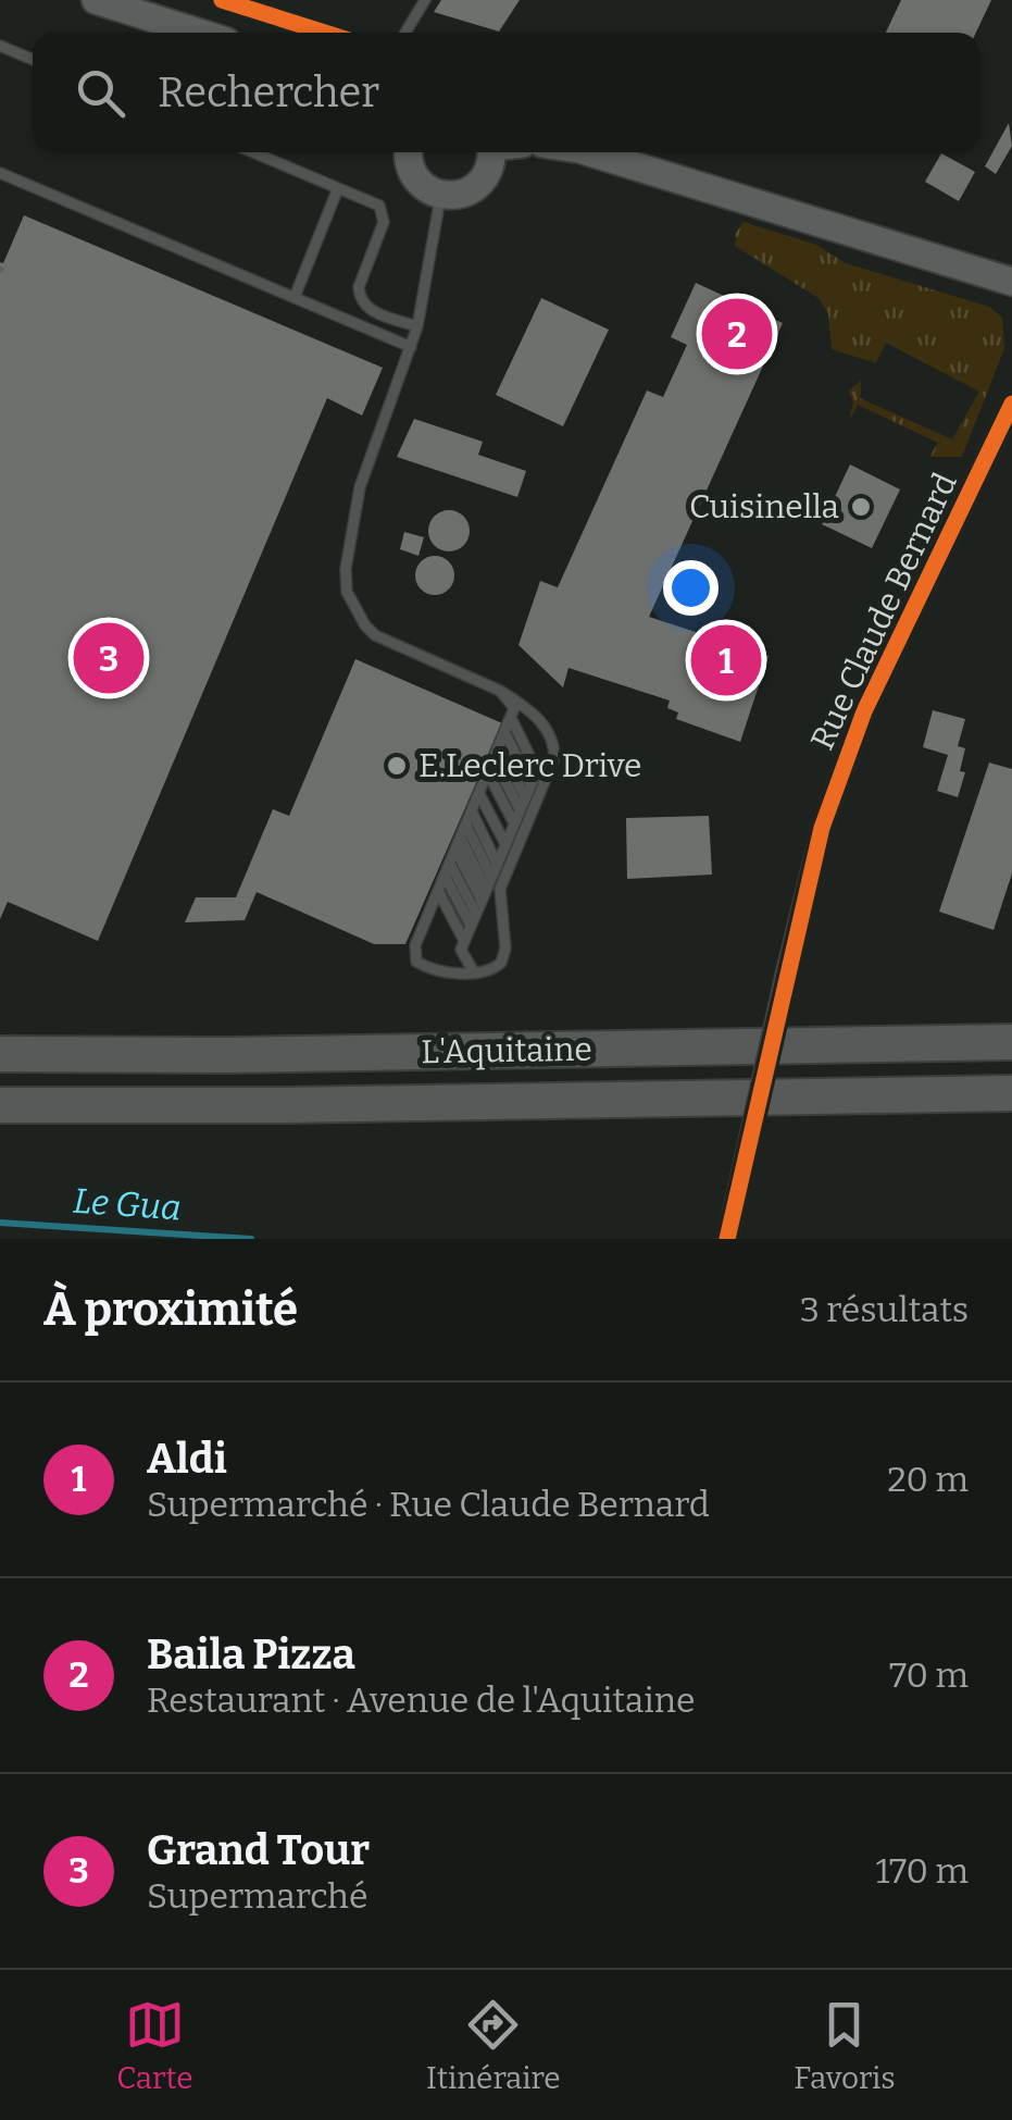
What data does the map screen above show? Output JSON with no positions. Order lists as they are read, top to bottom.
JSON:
{
  "streets": {
    "highway": ["L'Aquitaine"],
    "street": ["Rue Claude Bernard"]
  },
  "water": ["Le Gua"],
  "places": ["Cuisinella", "E.Leclerc Drive"],
  "page": {
    "search": "Rechercher",
    "pins": ["2", "3", "1"],
    "heading": ["À proximité", "3 résultats"],
    "list": [
      {
        "mark": "1",
        "name": "Aldi",
        "note": "Supermarché · Rue Claude Bernard",
        "value": "20 m"
      },
      {
        "mark": "2",
        "name": "Baila Pizza",
        "note": "Restaurant · Avenue de l'Aquitaine",
        "value": "70 m"
      },
      {
        "mark": "3",
        "name": "Grand Tour",
        "note": "Supermarché",
        "value": "170 m"
      }
    ],
    "nav": ["Carte", "Itinéraire", "Favoris"]
  }
}
